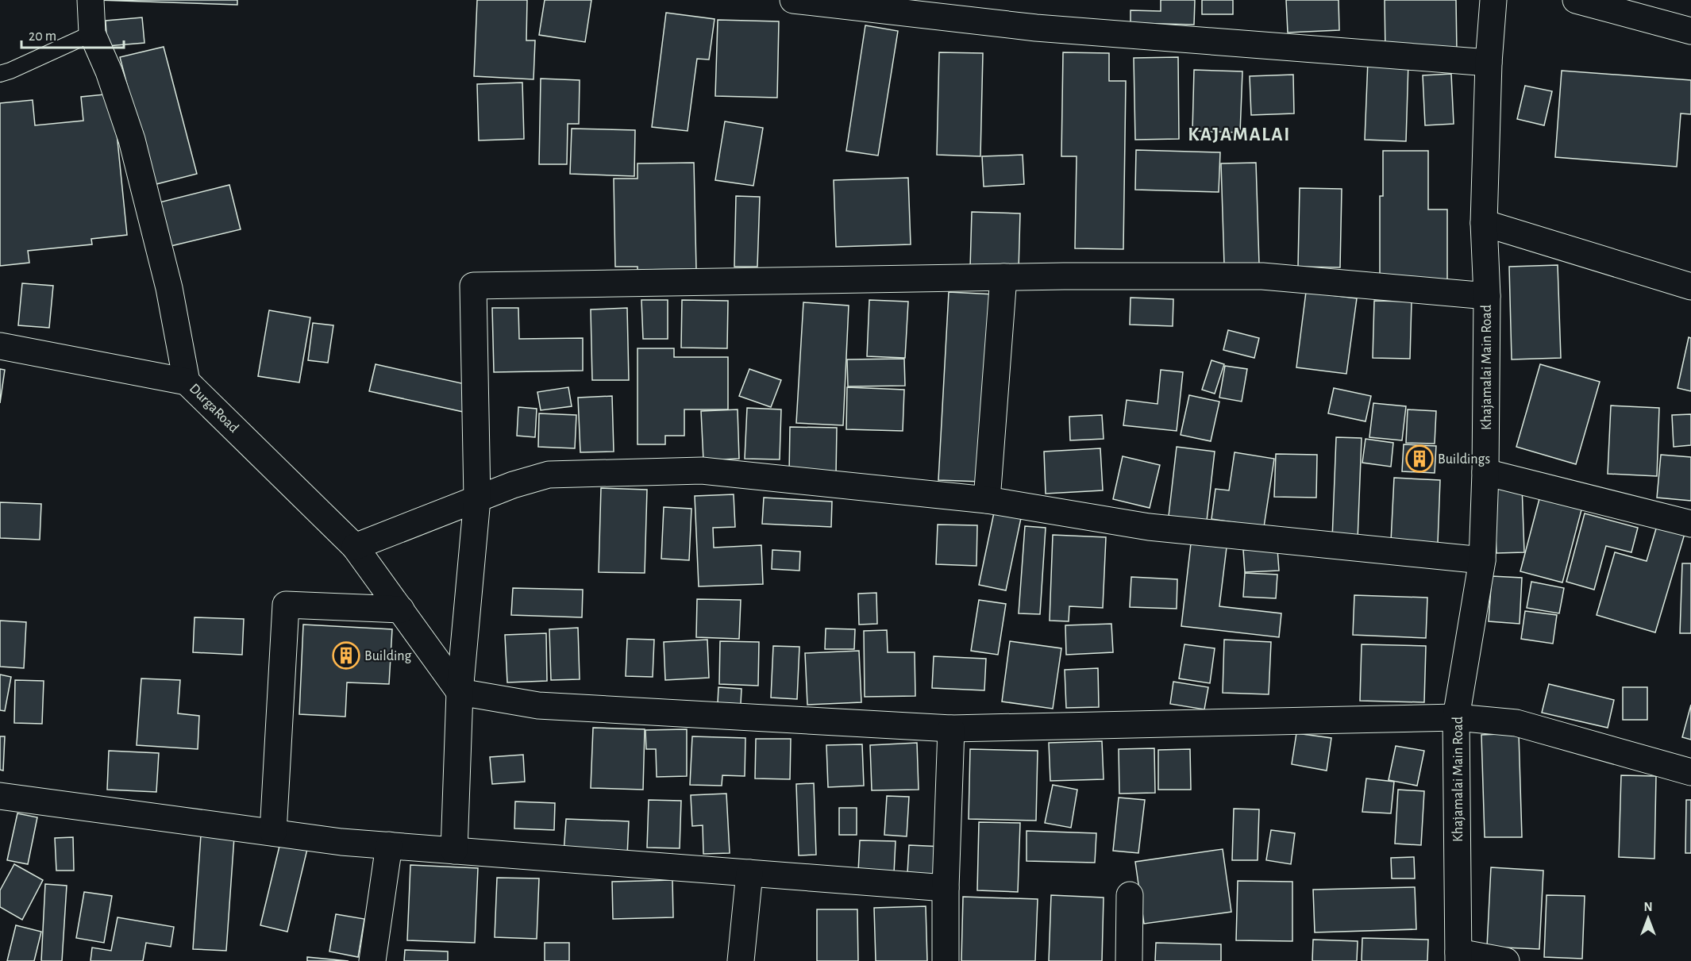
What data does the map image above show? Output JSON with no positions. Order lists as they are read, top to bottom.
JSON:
{
  "streets": {
    "street": ["Khajamalai Main Road", "DurgaRoad"]
  },
  "districts": ["KAJAMALAI"],
  "places": {
    "building": ["Buildings", "Building"]
  },
  "scale_bar": "20 m",
  "north": "top"
}
